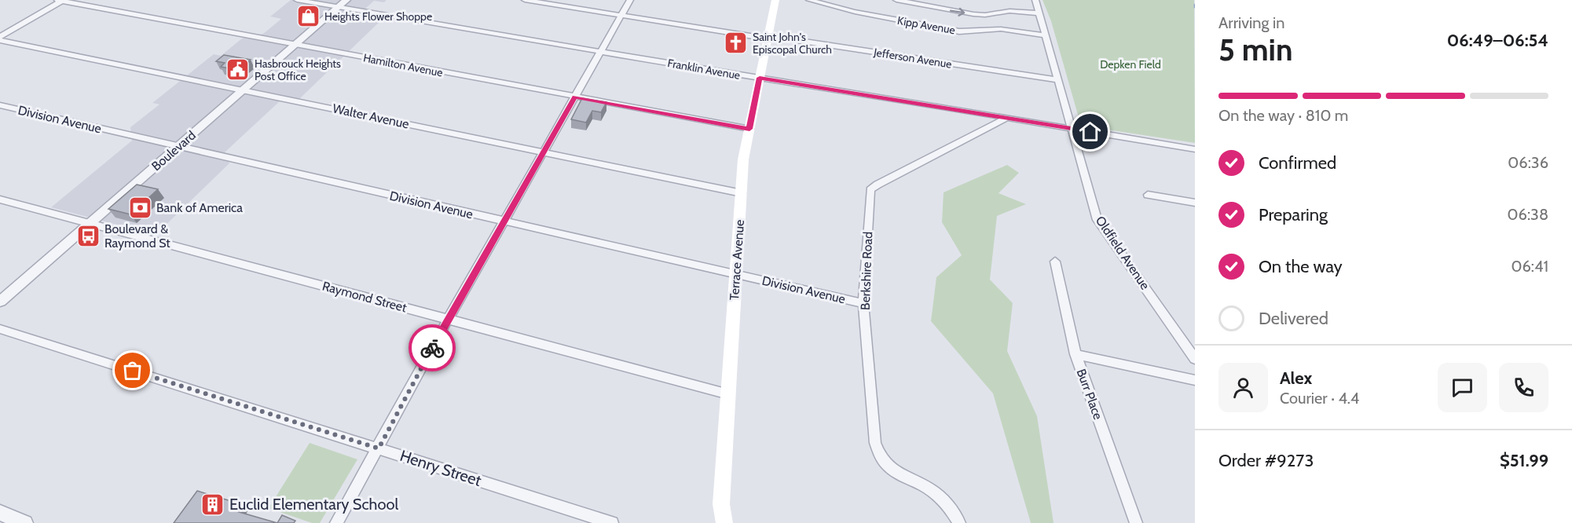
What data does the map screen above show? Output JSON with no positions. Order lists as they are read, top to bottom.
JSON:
{
  "streets": {
    "main road": ["Terrace Avenue"],
    "street": [
      "Kipp Avenue",
      "Jefferson Avenue",
      "Hamilton Avenue",
      "Franklin Avenue",
      "Walter Avenue",
      "Division Avenue",
      "Boulevard",
      "Oldfield Avenue",
      "Berkshire Road",
      "Raymond Street",
      "Burr Place",
      "Henry Street"
    ]
  },
  "crossings": [
    ["Kipp Avenue", "Oldfield Avenue"],
    ["Jefferson Avenue", "Oldfield Avenue"],
    ["Jefferson Avenue", "Terrace Avenue"],
    ["Hamilton Avenue", "Boulevard"],
    ["Hamilton Avenue", "Terrace Avenue"],
    ["Franklin Avenue", "Boulevard"],
    ["Franklin Avenue", "Oldfield Avenue"],
    ["Franklin Avenue", "Terrace Avenue"],
    ["Franklin Avenue", "Berkshire Road"],
    ["Walter Avenue", "Boulevard"],
    ["Walter Avenue", "Terrace Avenue"],
    ["Division Avenue", "Boulevard"],
    ["Division Avenue", "Terrace Avenue"],
    ["Division Avenue", "Berkshire Road"],
    ["Boulevard", "Raymond Street"],
    ["Terrace Avenue", "Raymond Street"]
  ],
  "parks": ["Depken Field"],
  "places": {
    "shop": ["Heights Flower Shoppe"],
    "church": ["Saint John's Episcopal Church"],
    "public building": ["Hasbrouck Heights Post Office"],
    "bank": ["Bank of America"],
    "bus stop": ["Boulevard & Raymond St"],
    "building": ["Euclid Elementary School"]
  },
  "page": {
    "heading": ["5 min", "Arriving in", "06:49–06:54"],
    "panel": [
      "Alex",
      "Courier · 4.4",
      "Order #9273",
      "$51.99"
    ],
    "bar": "On the way · 810 m",
    "list": [
      ["Confirmed", "06:36"],
      ["Preparing", "06:38"],
      ["On the way", "06:41"],
      "Delivered"
    ]
  }
}
